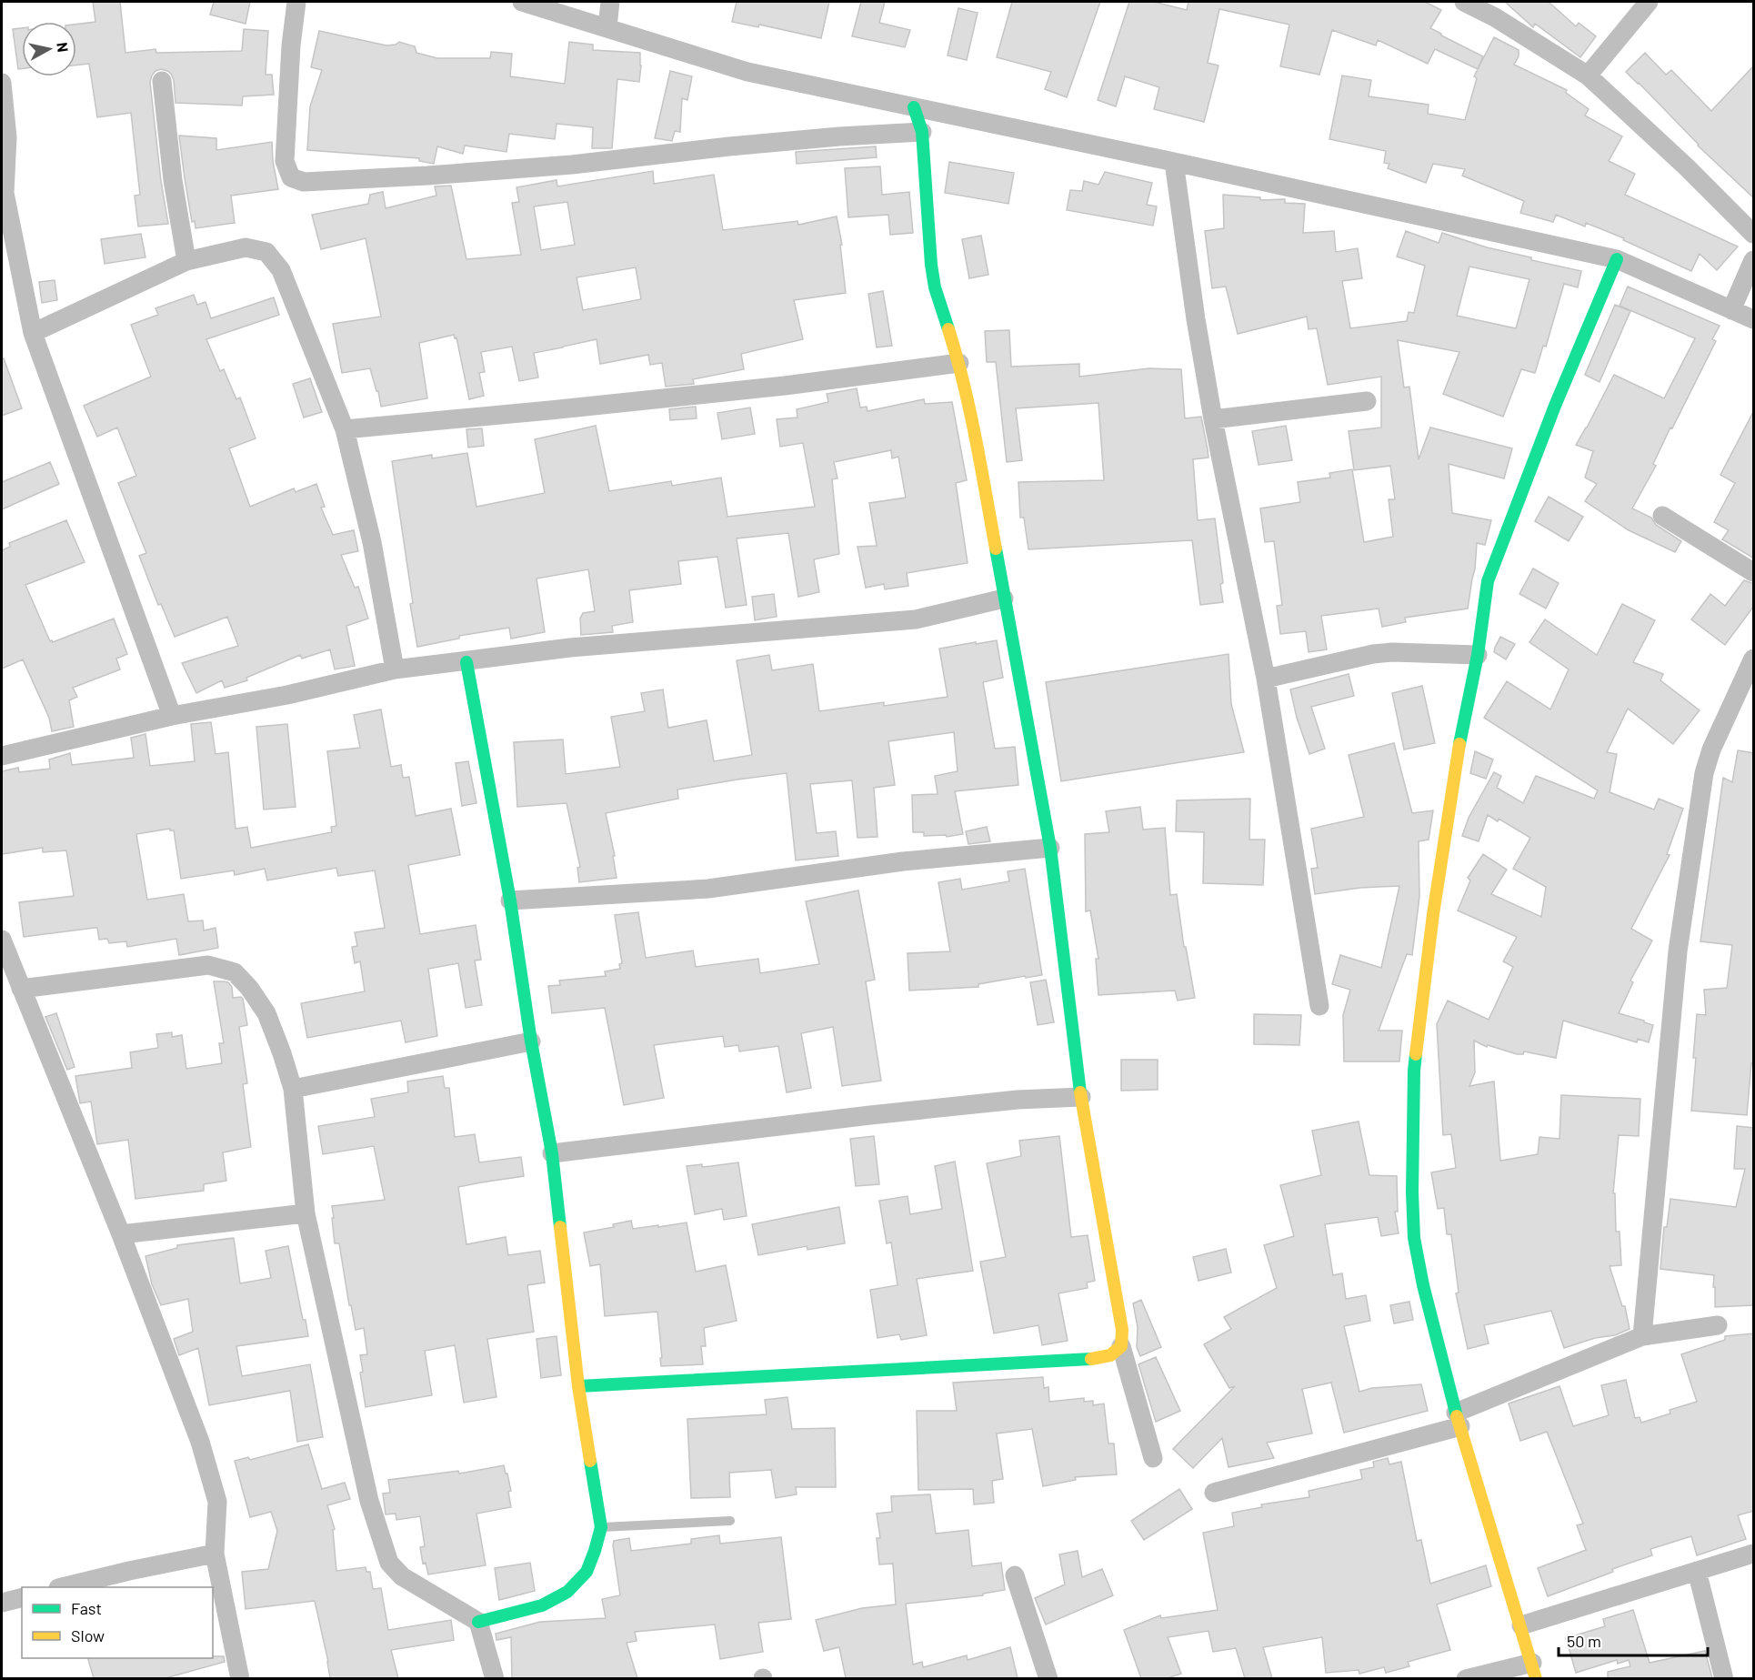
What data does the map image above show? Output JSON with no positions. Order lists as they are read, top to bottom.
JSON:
{
  "legend": ["Fast", "Slow"],
  "scale_bar": "50 m",
  "north": "right"
}
